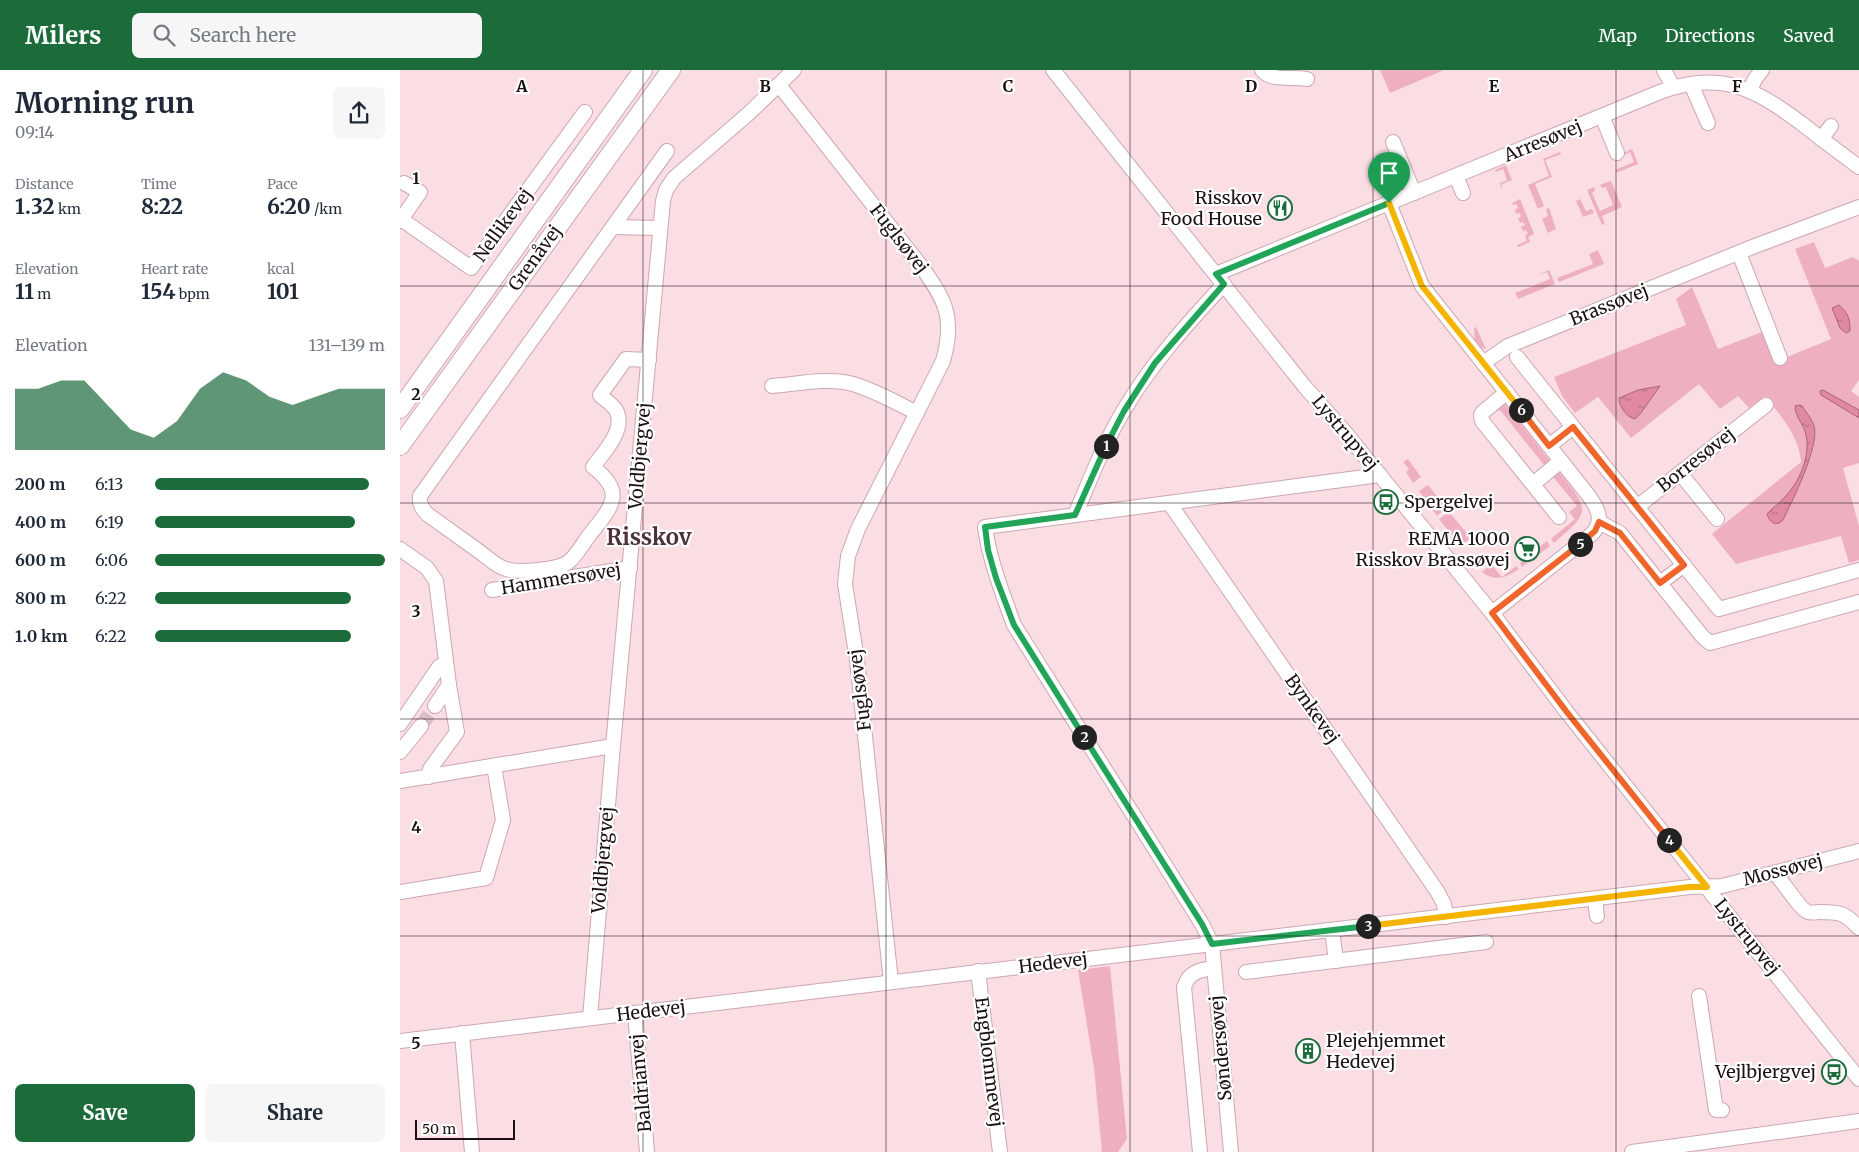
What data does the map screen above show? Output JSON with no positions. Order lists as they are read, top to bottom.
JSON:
{
  "streets": {
    "main road": ["Grenåvej"],
    "street": [
      "Arresøvej",
      "Nellikevej",
      "Fuglsøvej",
      "Brassøvej",
      "Lystrupvej",
      "Voldbjergvej",
      "Borresøvej",
      "Hammersøvej",
      "Bynkevej",
      "Mossøvej",
      "Hedevej",
      "Søndersøvej",
      "Engblommevej",
      "Baldrianvej"
    ]
  },
  "crossings": [
    ["Arresøvej", "Lystrupvej"],
    ["Fuglsøvej", "Voldbjergvej"],
    ["Fuglsøvej", "Hedevej"],
    ["Lystrupvej", "Mossøvej"],
    ["Lystrupvej", "Hedevej"],
    ["Voldbjergvej", "Hammersøvej"],
    ["Voldbjergvej", "Hedevej"],
    ["Bynkevej", "Hedevej"],
    ["Mossøvej", "Hedevej"],
    ["Hedevej", "Søndersøvej"],
    ["Hedevej", "Engblommevej"],
    ["Hedevej", "Baldrianvej"]
  ],
  "districts": ["Risskov"],
  "places": {
    "restaurant": ["Risskov Food House"],
    "bus stop": ["Spergelvej", "Vejlbjergvej"],
    "supermarket": ["REMA 1000 Risskov Brassøvej"],
    "building": ["Plejehjemmet Hedevej"]
  },
  "scale_bar": "50 m",
  "page": {
    "header": "Milers",
    "search": "Search here",
    "nav": ["Map", "Directions", "Saved"],
    "heading": ["Morning run", "09:14"],
    "stats": [
      ["Distance", "1.32 km"],
      ["Time", "8:22"],
      ["Pace", "6:20 /km"],
      ["Elevation", "11 m"],
      ["Heart rate", "154 bpm"],
      ["kcal", "101"]
    ],
    "chart": ["Elevation", "131–139 m"],
    "pins": [
      "6",
      "1",
      "5",
      "2",
      "4",
      "3"
    ],
    "list": [
      {
        "name": "200 m",
        "note": "6:13"
      },
      {
        "name": "400 m",
        "note": "6:19"
      },
      {
        "name": "600 m",
        "note": "6:06"
      },
      {
        "name": "800 m",
        "note": "6:22"
      },
      {
        "name": "1.0 km",
        "note": "6:22"
      }
    ],
    "buttons": ["Save", "Share"],
    "scale": "50 m"
  },
  "grid": {
    "columns": [
      "A",
      "B",
      "C",
      "D",
      "E",
      "F"
    ],
    "rows": [
      "1",
      "2",
      "3",
      "4",
      "5"
    ]
  }
}
